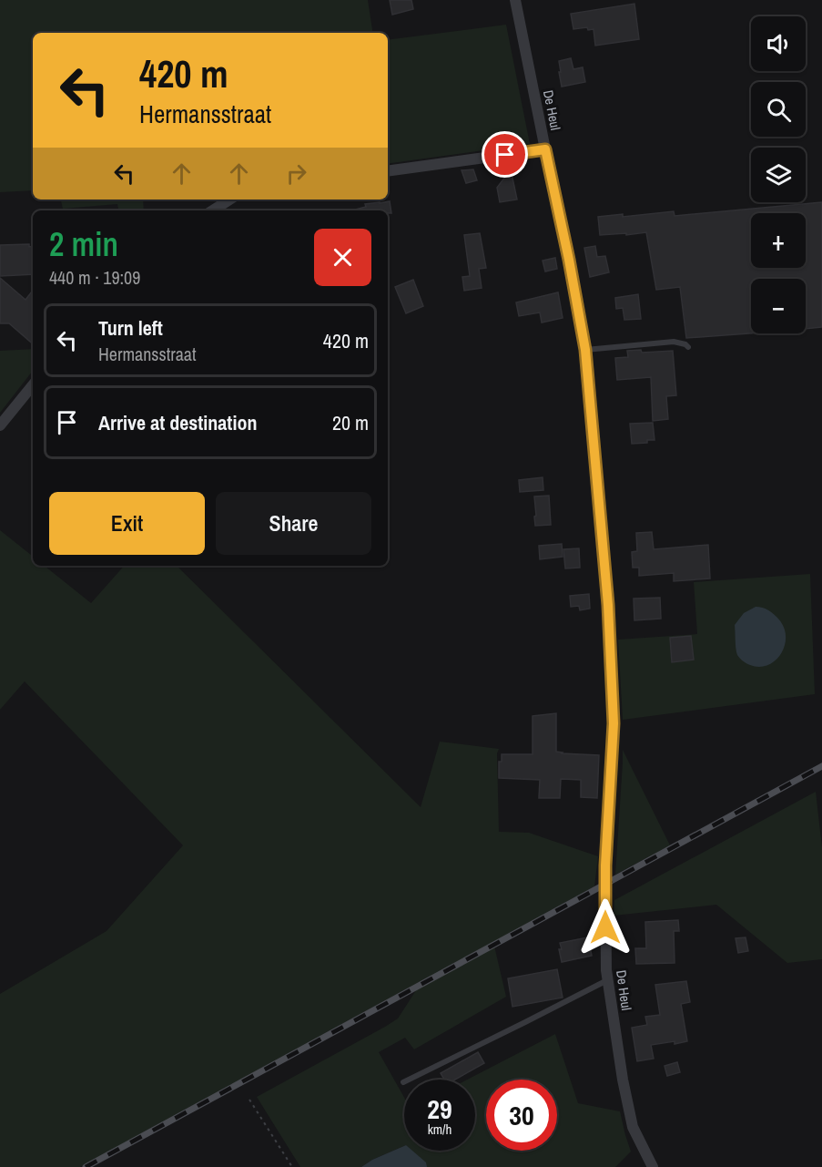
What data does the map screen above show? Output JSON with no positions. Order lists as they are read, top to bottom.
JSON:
{
  "streets": {
    "street": ["De Heul"]
  },
  "page": {
    "map_buttons": ["+", "−"],
    "turn": ["420 m", "Hermansstraat"],
    "heading": ["2 min", "440 m · 19:09"],
    "list": [
      {
        "name": "Turn left",
        "note": "Hermansstraat",
        "value": "420 m"
      },
      {
        "name": "Arrive at destination",
        "value": "20 m"
      }
    ],
    "buttons": ["Exit", "Share"],
    "speed": "29 km/h",
    "limit": "30"
  }
}
